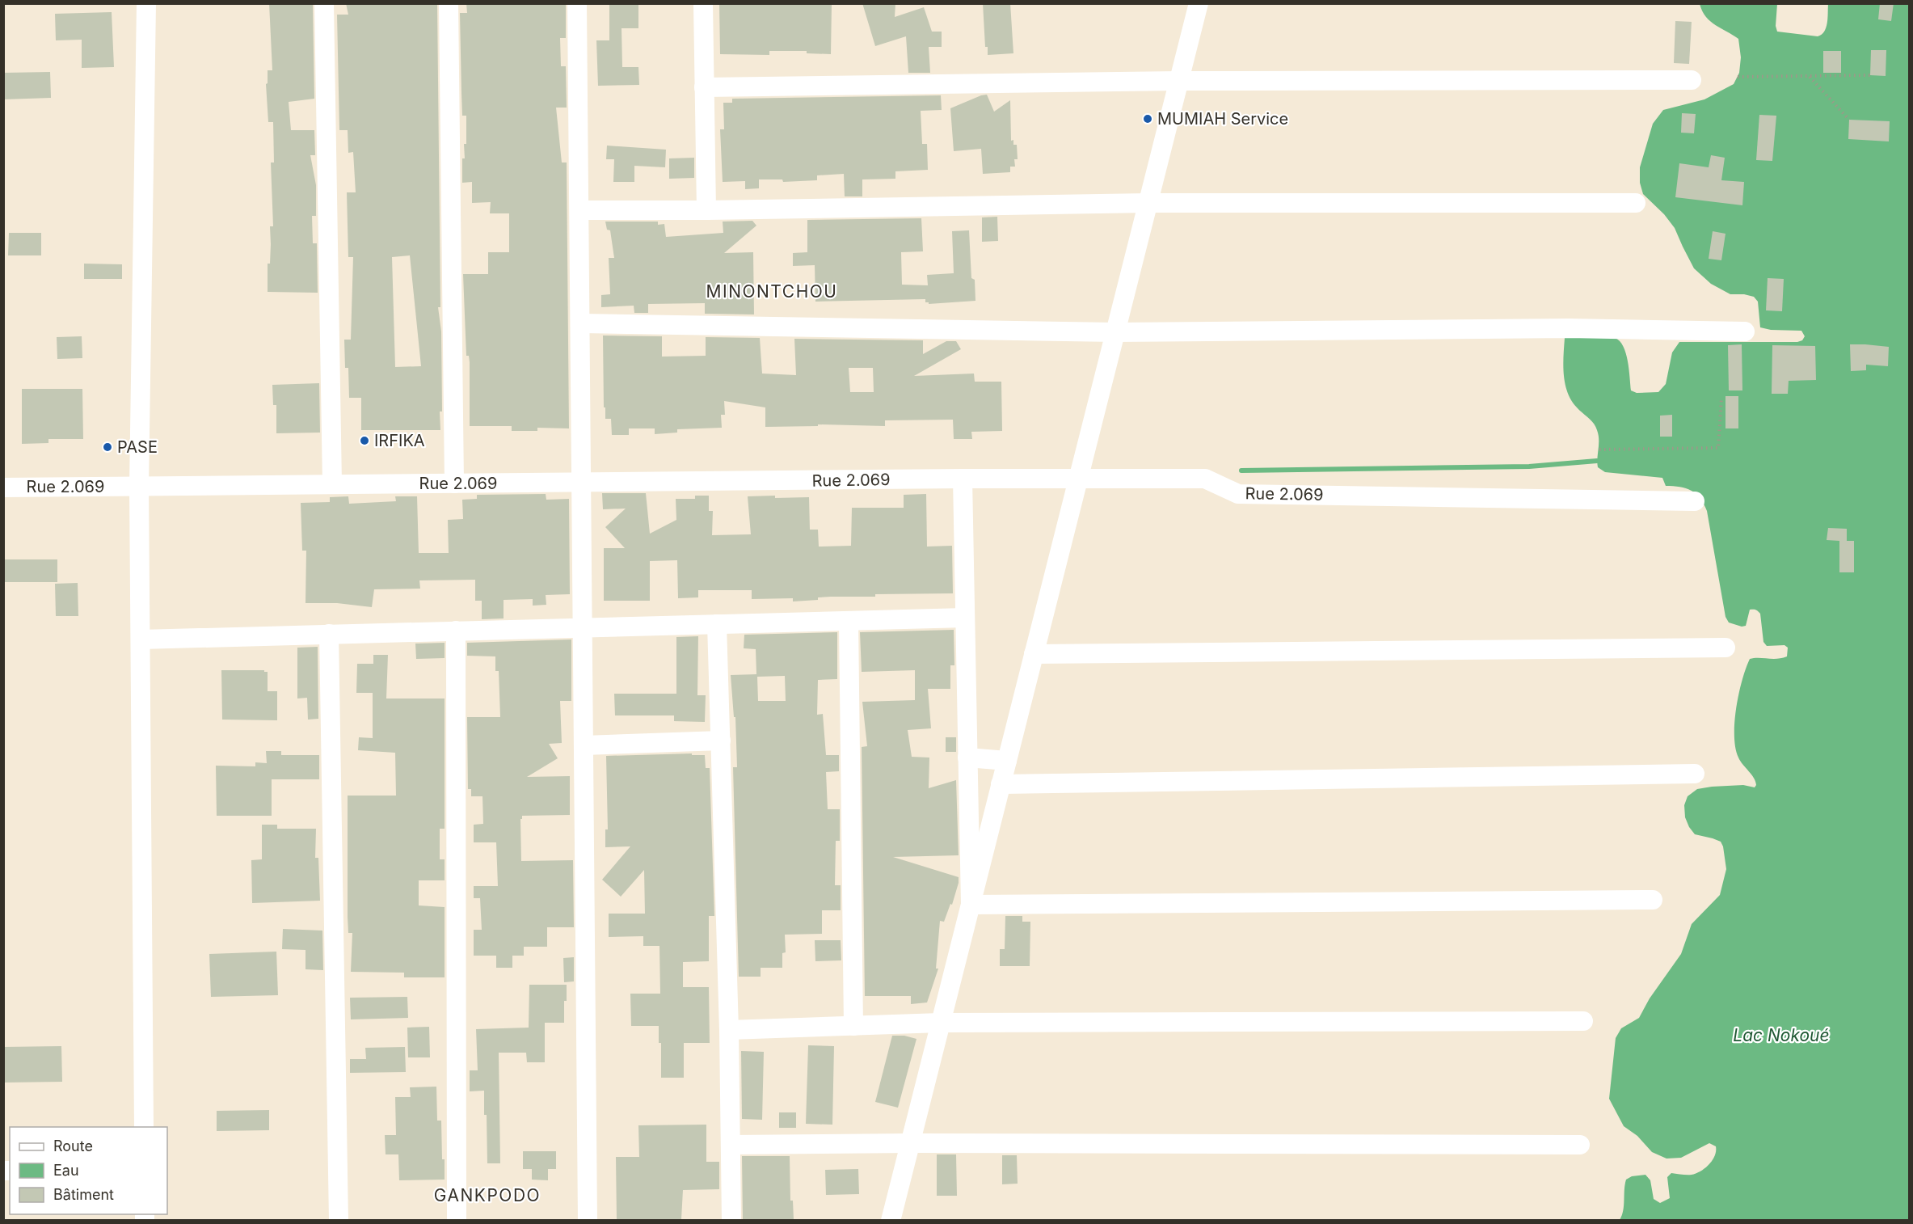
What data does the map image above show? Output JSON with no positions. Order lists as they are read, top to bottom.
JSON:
{
  "streets": {
    "street": ["Rue 2.069"]
  },
  "districts": ["MINONTCHOU", "GANKPODO"],
  "water": ["Lac Nokoué"],
  "places": ["MUMIAH Service", "IRFIKA", "PASE"],
  "legend": ["Route", "Eau", "Bâtiment"]
}
